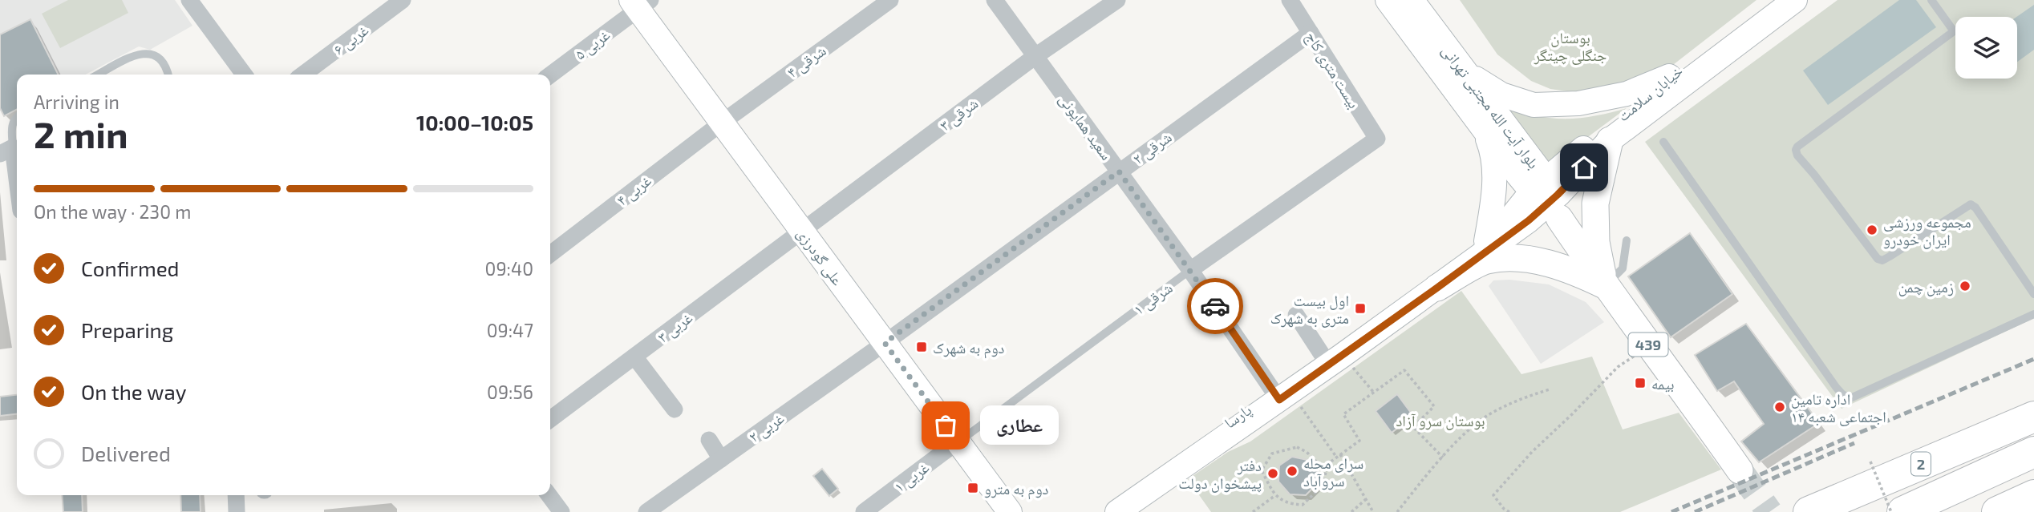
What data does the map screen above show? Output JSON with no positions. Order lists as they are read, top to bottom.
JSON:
{
  "streets": {
    "highway": ["2"],
    "main road": ["439"],
    "street": [
      "۶ غربی",
      "۵ غربی",
      "۴ شرقی",
      "بیست متری کاج",
      "خیابان سلامت",
      "بلوار آیت الله مجتبی تهرانی",
      "۳ شرقی",
      "سعید همایونی",
      "۲ شرقی",
      "۴ غربی",
      "علی گودرزی",
      "۱ شرقی",
      "۳ غربی",
      "پارسا",
      "۲ غربی",
      "۱ غربی"
    ]
  },
  "crossings": [
    ["۵ غربی", "علی گودرزی"],
    ["۴ شرقی", "۴ غربی"],
    ["۴ شرقی", "علی گودرزی"],
    ["بیست متری کاج", "۲ شرقی"],
    ["بیست متری کاج", "۱ شرقی"],
    ["خیابان سلامت", "بلوار آیت الله مجتبی تهرانی"],
    ["خیابان سلامت", "439"],
    ["خیابان سلامت", "پارسا"],
    ["بلوار آیت الله مجتبی تهرانی", "439"],
    ["بلوار آیت الله مجتبی تهرانی", "پارسا"],
    ["۳ شرقی", "سعید همایونی"],
    ["۳ شرقی", "علی گودرزی"],
    ["۳ شرقی", "۳ غربی"],
    ["سعید همایونی", "۲ شرقی"],
    ["سعید همایونی", "۱ شرقی"],
    ["سعید همایونی", "پارسا"],
    ["۲ شرقی", "علی گودرزی"],
    ["۲ شرقی", "۲ غربی"],
    ["۴ غربی", "علی گودرزی"],
    ["علی گودرزی", "۱ شرقی"],
    ["علی گودرزی", "۳ غربی"],
    ["علی گودرزی", "۲ غربی"],
    ["علی گودرزی", "۱ غربی"],
    ["۱ شرقی", "۱ غربی"],
    ["439", "پارسا"]
  ],
  "parks": ["بوستان جنگلی چیتگر", "بوستان سرو آزاد"],
  "places": {
    "other": [
      "مجموعه ورزشی ایران خودرو",
      "زمین چمن",
      "اداره تامین اجتماعی شعبه ۱۴",
      "عطاری",
      "سرای محله سروآباد",
      "دفتر پیشخوان دولت"
    ],
    "transit": [
      "اول بیست متری به شهرک",
      "دوم به شهرک",
      "بیمه",
      "دوم به مترو"
    ]
  },
  "page": {
    "heading": ["2 min", "Arriving in", "10:00–10:05"],
    "bar": "On the way · 230 m",
    "list": [
      ["Confirmed", "09:40"],
      ["Preparing", "09:47"],
      ["On the way", "09:56"],
      "Delivered"
    ],
    "bubble": "عطاری"
  }
}
